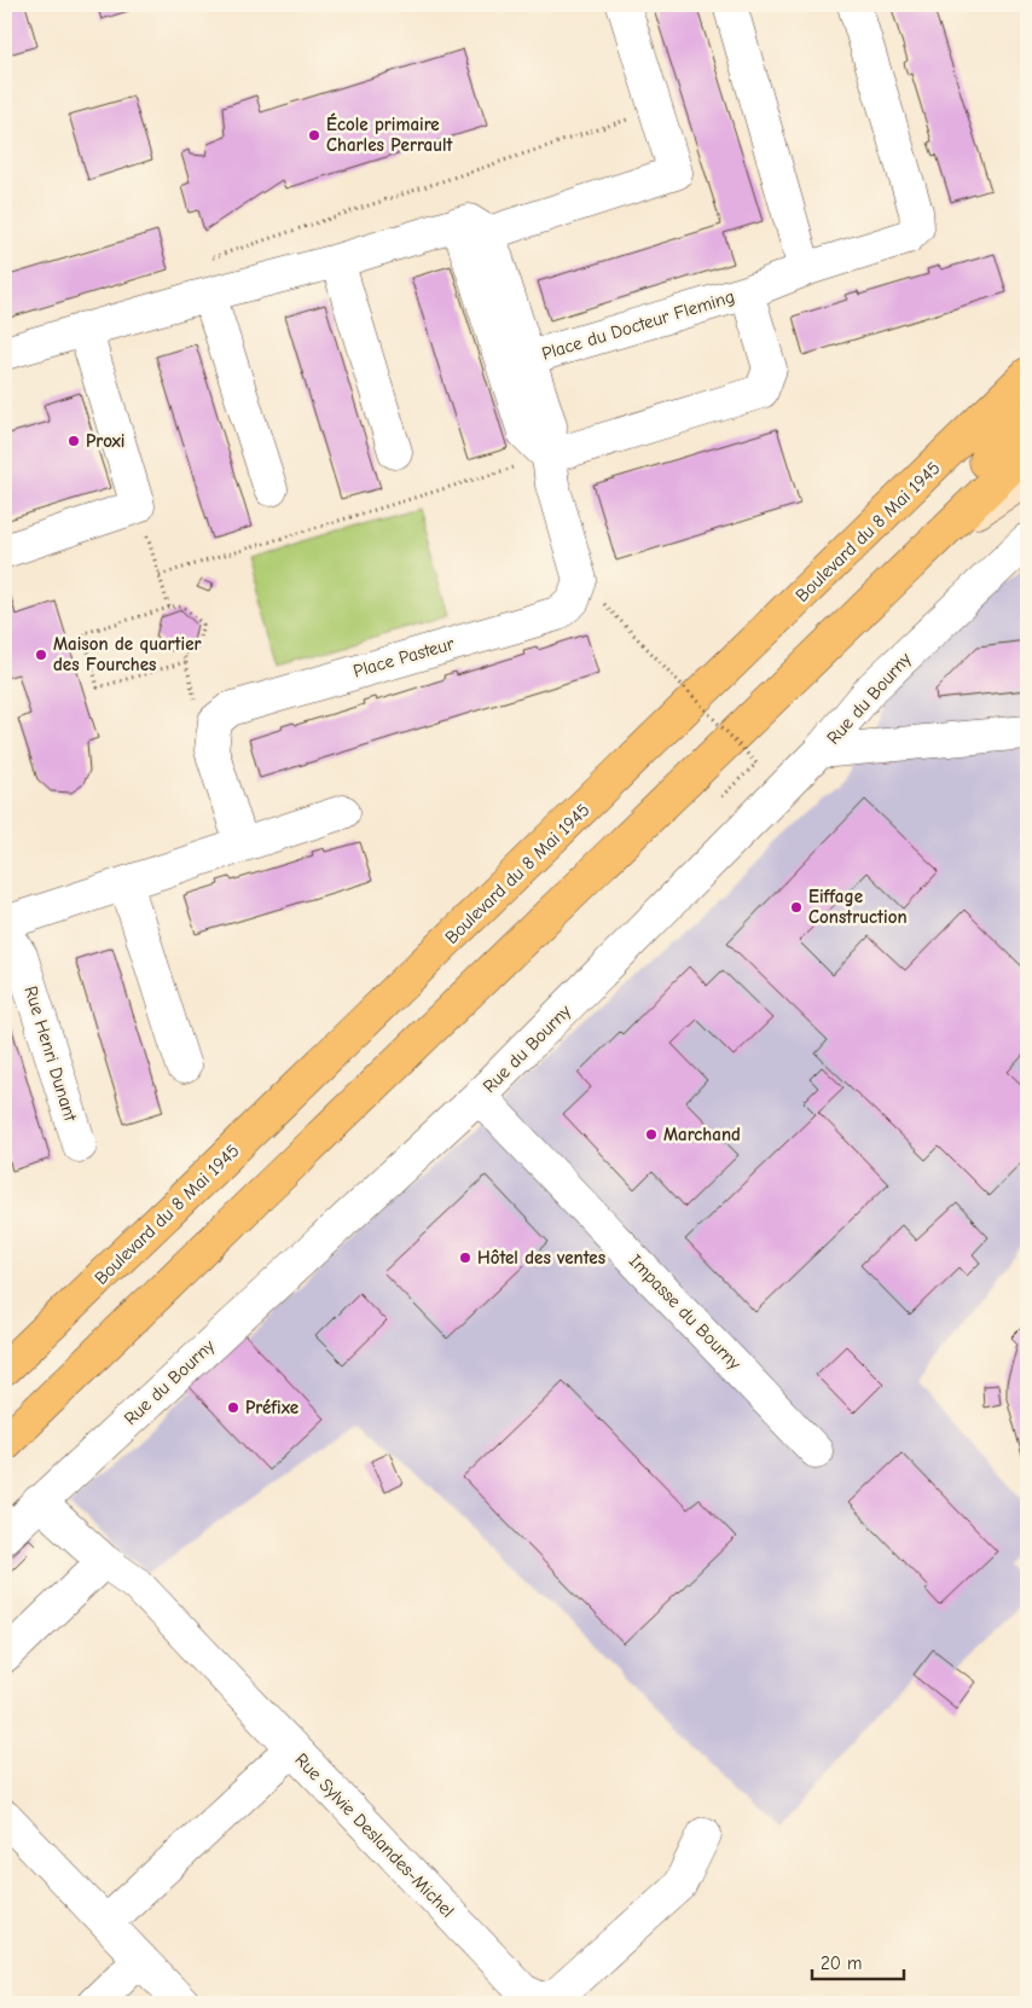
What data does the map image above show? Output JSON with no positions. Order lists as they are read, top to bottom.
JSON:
{
  "streets": {
    "main road": ["Boulevard du 8 Mai 1945"],
    "street": [
      "Place du Docteur Fleming",
      "Place Pasteur",
      "Rue du Bourny",
      "Rue Henri Dunant",
      "Impasse du Bourny",
      "Rue Sylvie Deslandes-Michel"
    ]
  },
  "crossings": [
    ["Rue du Bourny", "Impasse du Bourny"],
    ["Rue du Bourny", "Rue Sylvie Deslandes-Michel"]
  ],
  "places": [
    "École primaire Charles Perrault",
    "Proxi",
    "Maison de quartier des Fourches",
    "Eiffage Construction",
    "Marchand",
    "Hôtel des ventes",
    "Préfixe"
  ],
  "scale_bar": "20 m"
}
